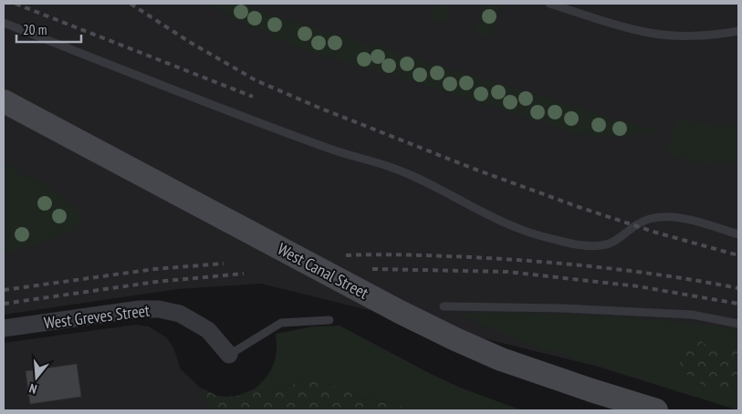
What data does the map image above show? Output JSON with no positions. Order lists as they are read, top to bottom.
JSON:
{
  "streets": {
    "street": ["West Canal Street", "West Greves Street"]
  },
  "scale_bar": "20 m",
  "north": "bottom"
}
